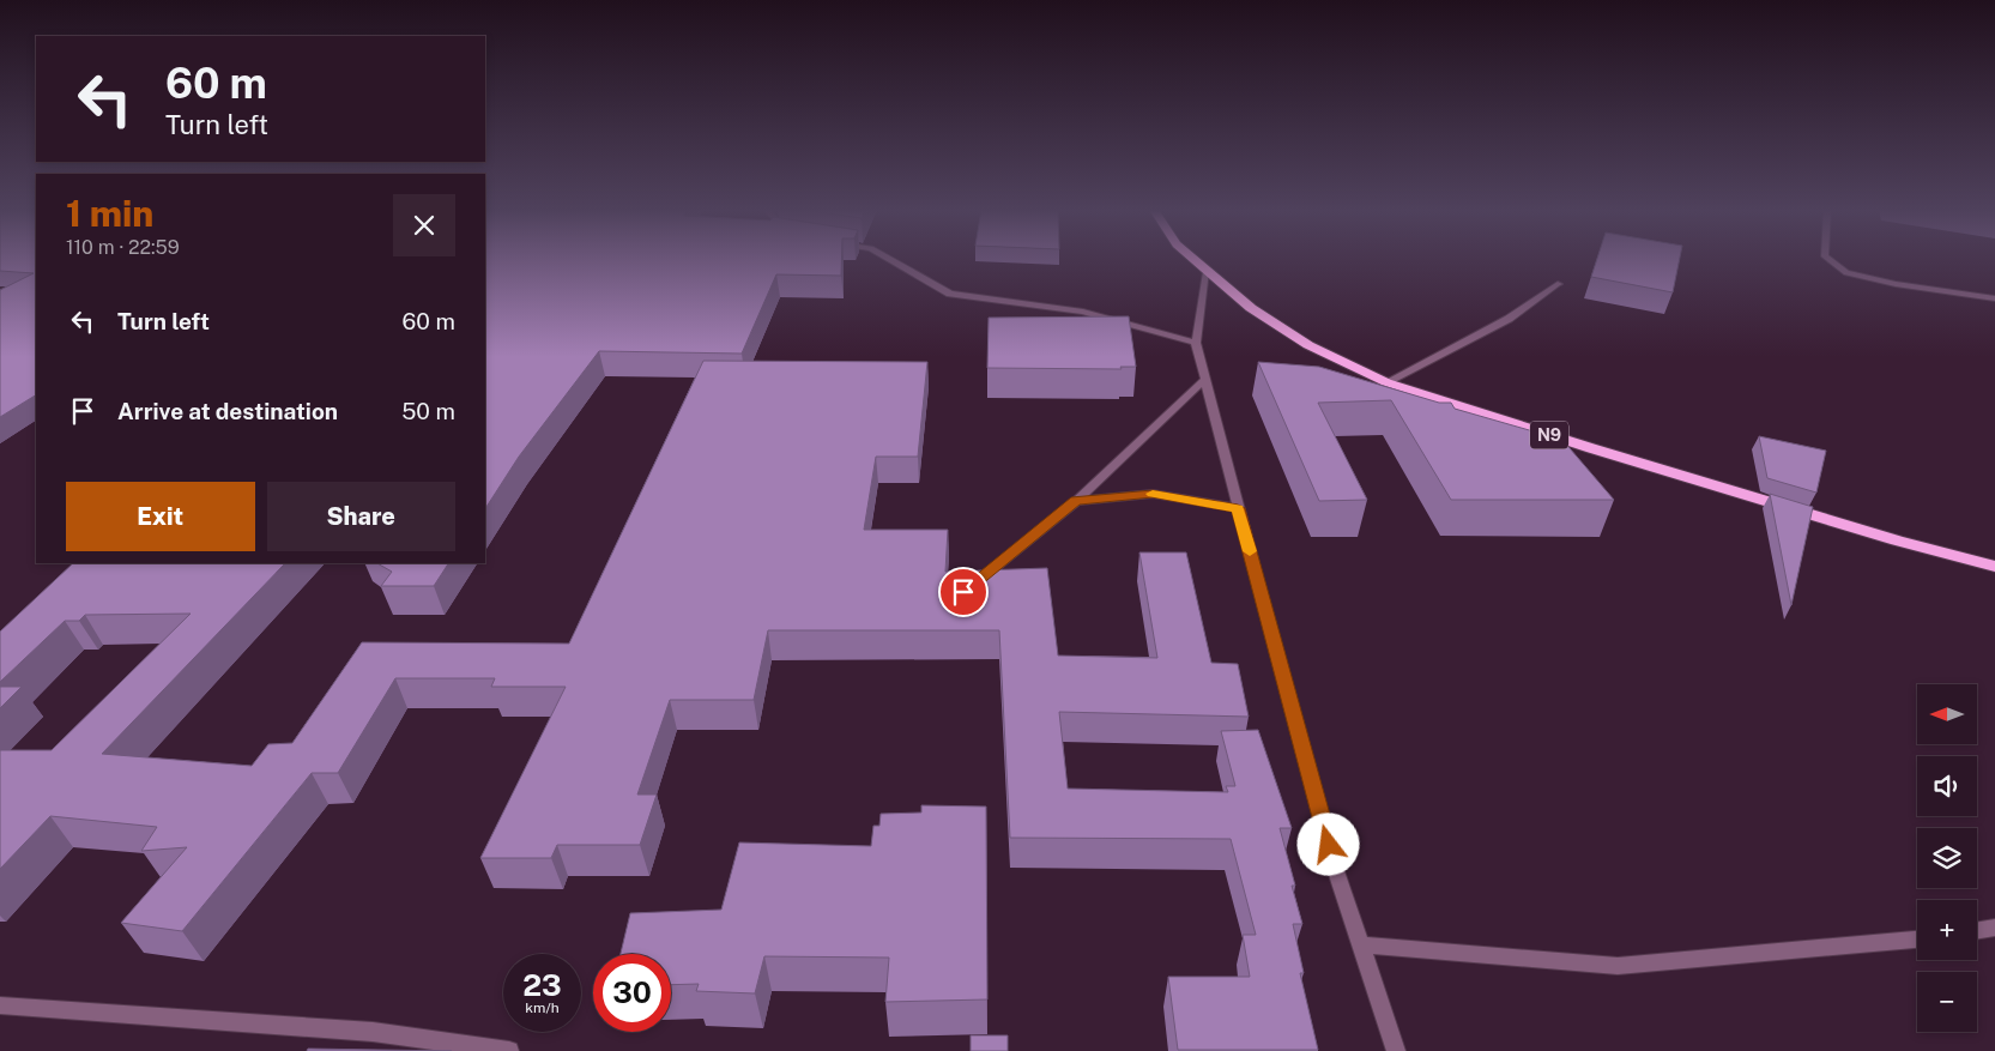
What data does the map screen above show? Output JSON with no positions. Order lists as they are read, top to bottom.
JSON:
{
  "streets": {
    "highway": ["N9"]
  },
  "north": "left",
  "page": {
    "turn": ["60 m", "Turn left"],
    "heading": ["1 min", "110 m · 22:59"],
    "list": [
      {
        "name": "Turn left",
        "value": "60 m"
      },
      {
        "name": "Arrive at destination",
        "value": "50 m"
      }
    ],
    "buttons": ["Exit", "Share"],
    "map_buttons": ["+", "−"],
    "speed": "23 km/h",
    "limit": "30"
  }
}
